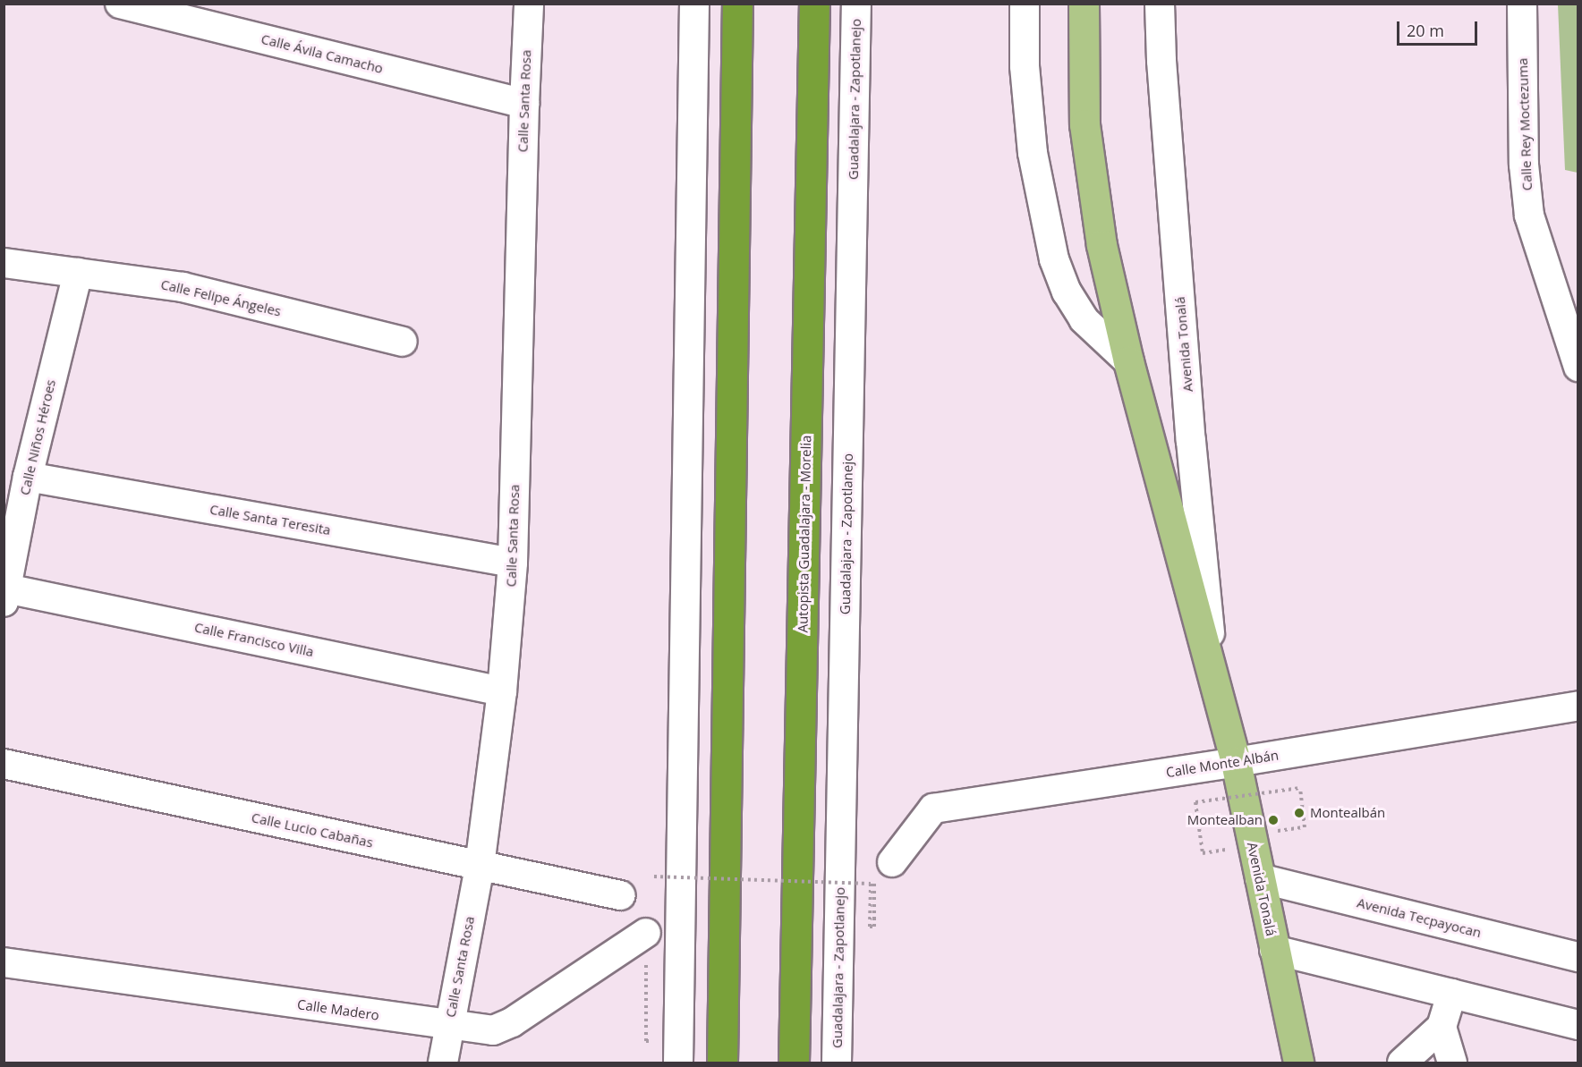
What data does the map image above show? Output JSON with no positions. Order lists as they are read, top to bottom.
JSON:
{
  "streets": {
    "highway": ["Autopista Guadalajara - Morelia"],
    "main road": ["Avenida Tonalá"],
    "street": [
      "Calle Ávila Camacho",
      "Guadalajara - Zapotlanejo",
      "Calle Santa Rosa",
      "Calle Rey Moctezuma",
      "Calle Felipe Ángeles",
      "Calle Niños Héroes",
      "Calle Santa Teresita",
      "Calle Francisco Villa",
      "Calle Monte Albán",
      "Calle Lucio Cabañas",
      "Avenida Tecpayocan",
      "Calle Madero"
    ]
  },
  "crossings": [
    ["Calle Ávila Camacho", "Calle Santa Rosa"],
    ["Calle Santa Rosa", "Calle Santa Teresita"],
    ["Calle Santa Rosa", "Calle Francisco Villa"],
    ["Calle Santa Rosa", "Calle Lucio Cabañas"],
    ["Calle Santa Rosa", "Calle Madero"],
    ["Calle Felipe Ángeles", "Calle Niños Héroes"],
    ["Avenida Tonalá", "Calle Monte Albán"],
    ["Avenida Tonalá", "Avenida Tecpayocan"],
    ["Calle Niños Héroes", "Calle Santa Teresita"],
    ["Calle Niños Héroes", "Calle Francisco Villa"]
  ],
  "places": ["Montealbán", "Montealban"],
  "scale_bar": "20 m"
}
